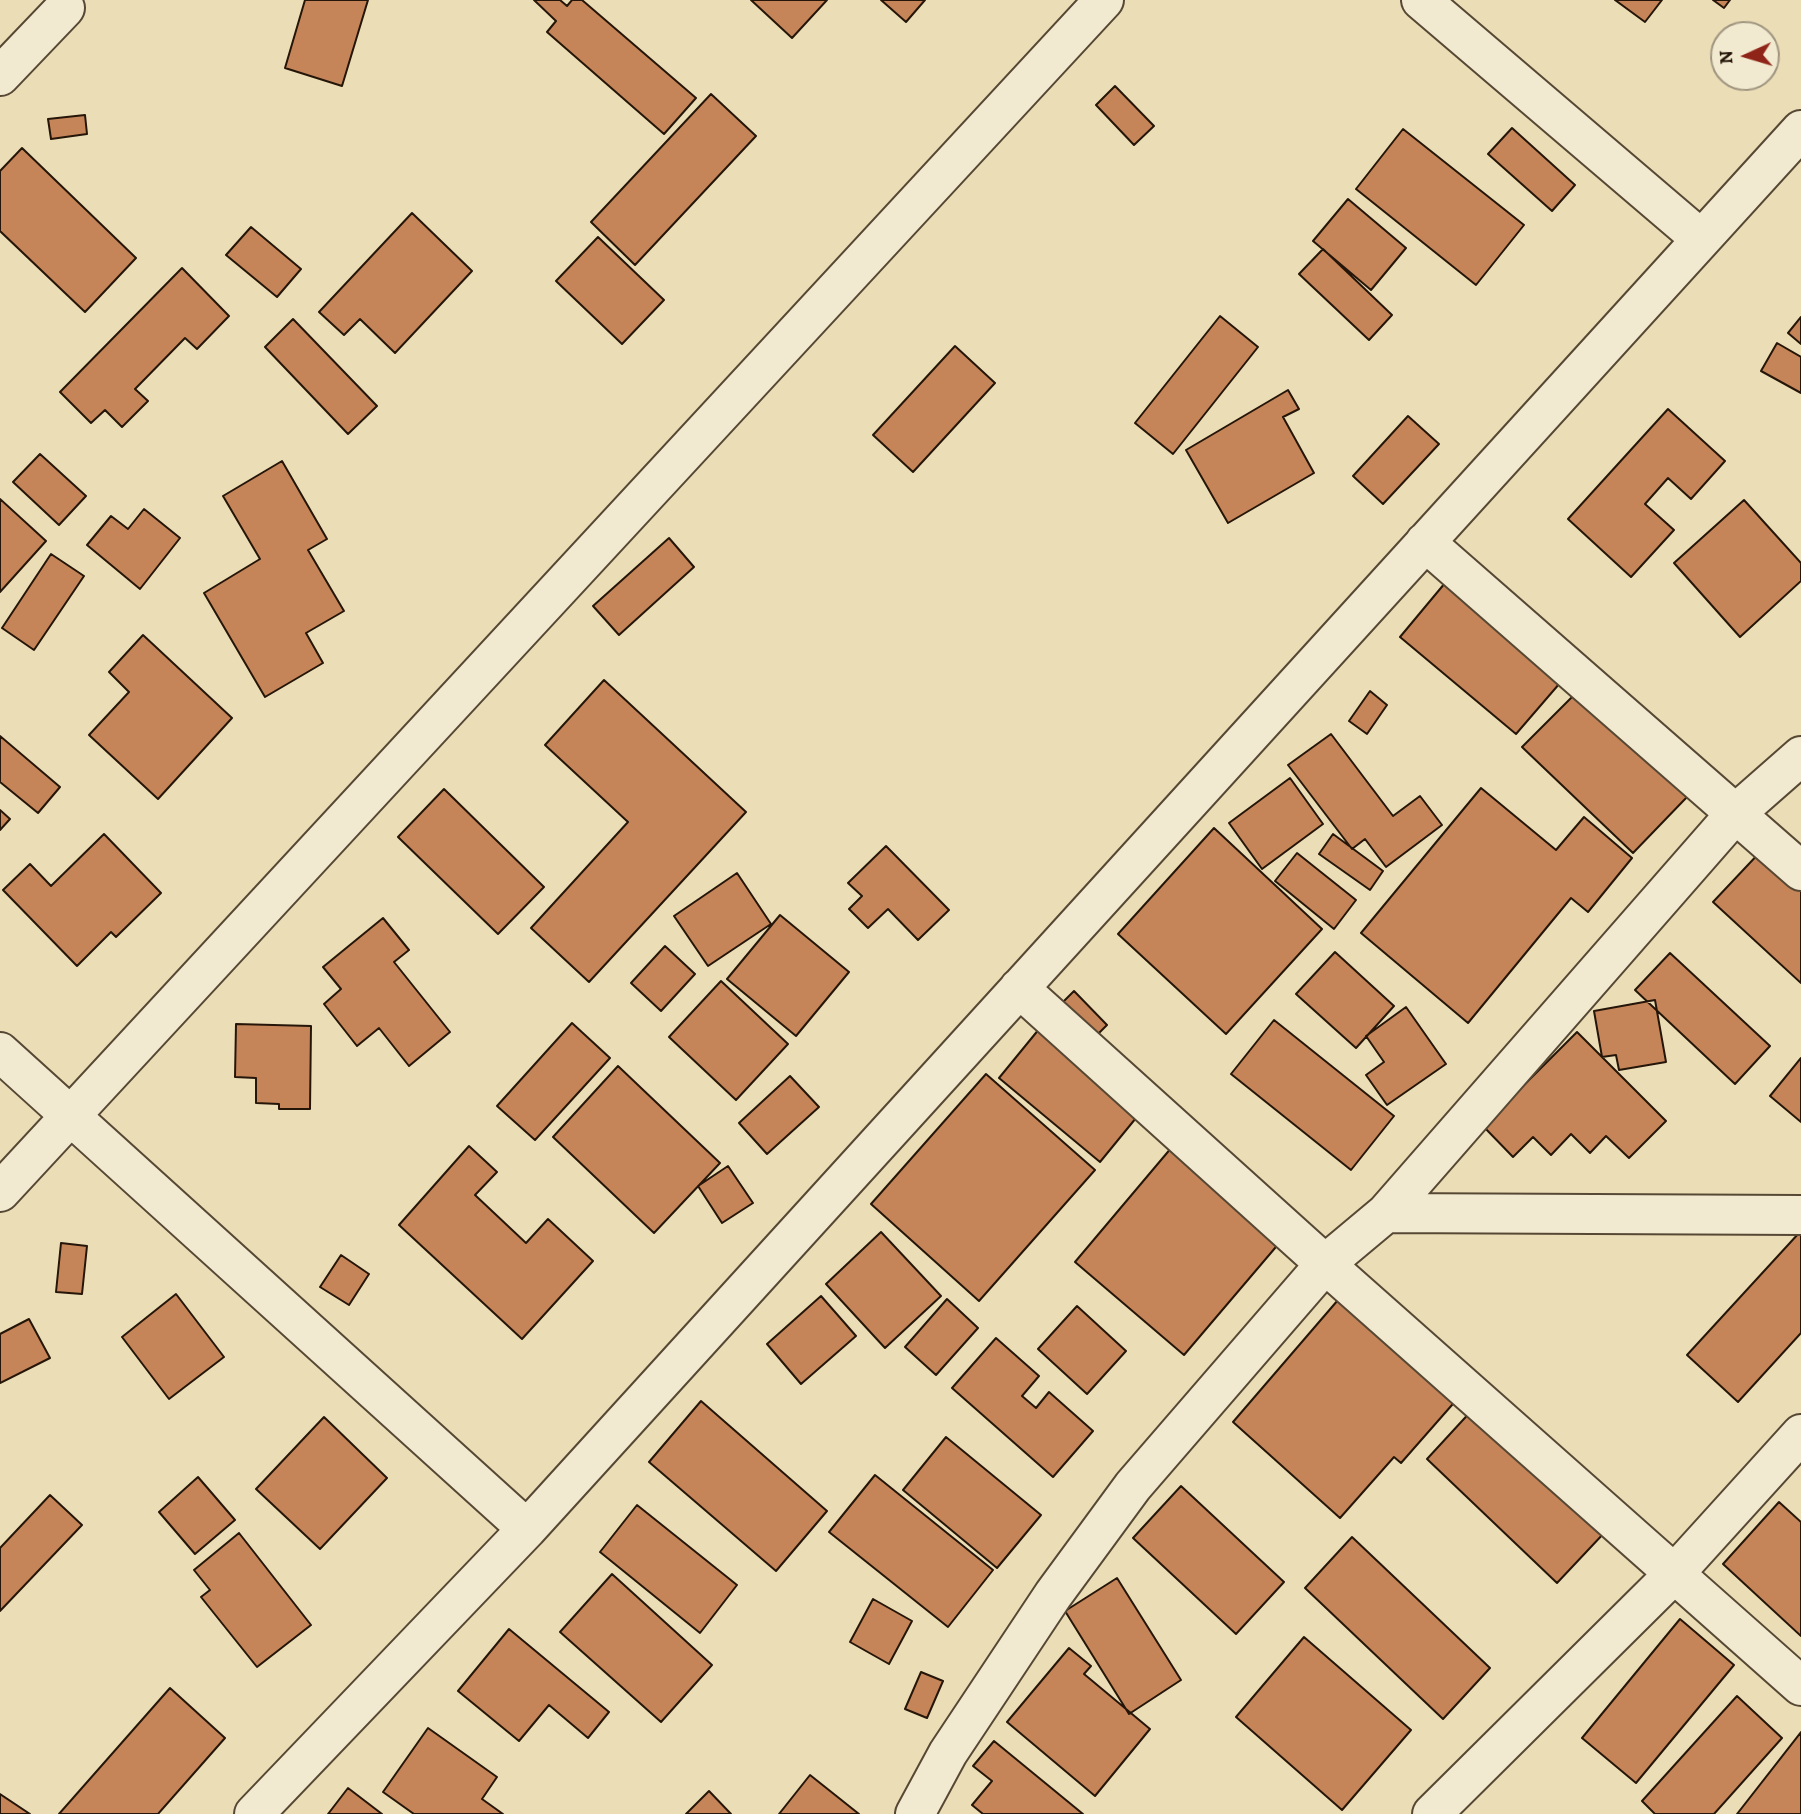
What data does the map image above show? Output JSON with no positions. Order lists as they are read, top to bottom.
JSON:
{
  "north": "left"
}
